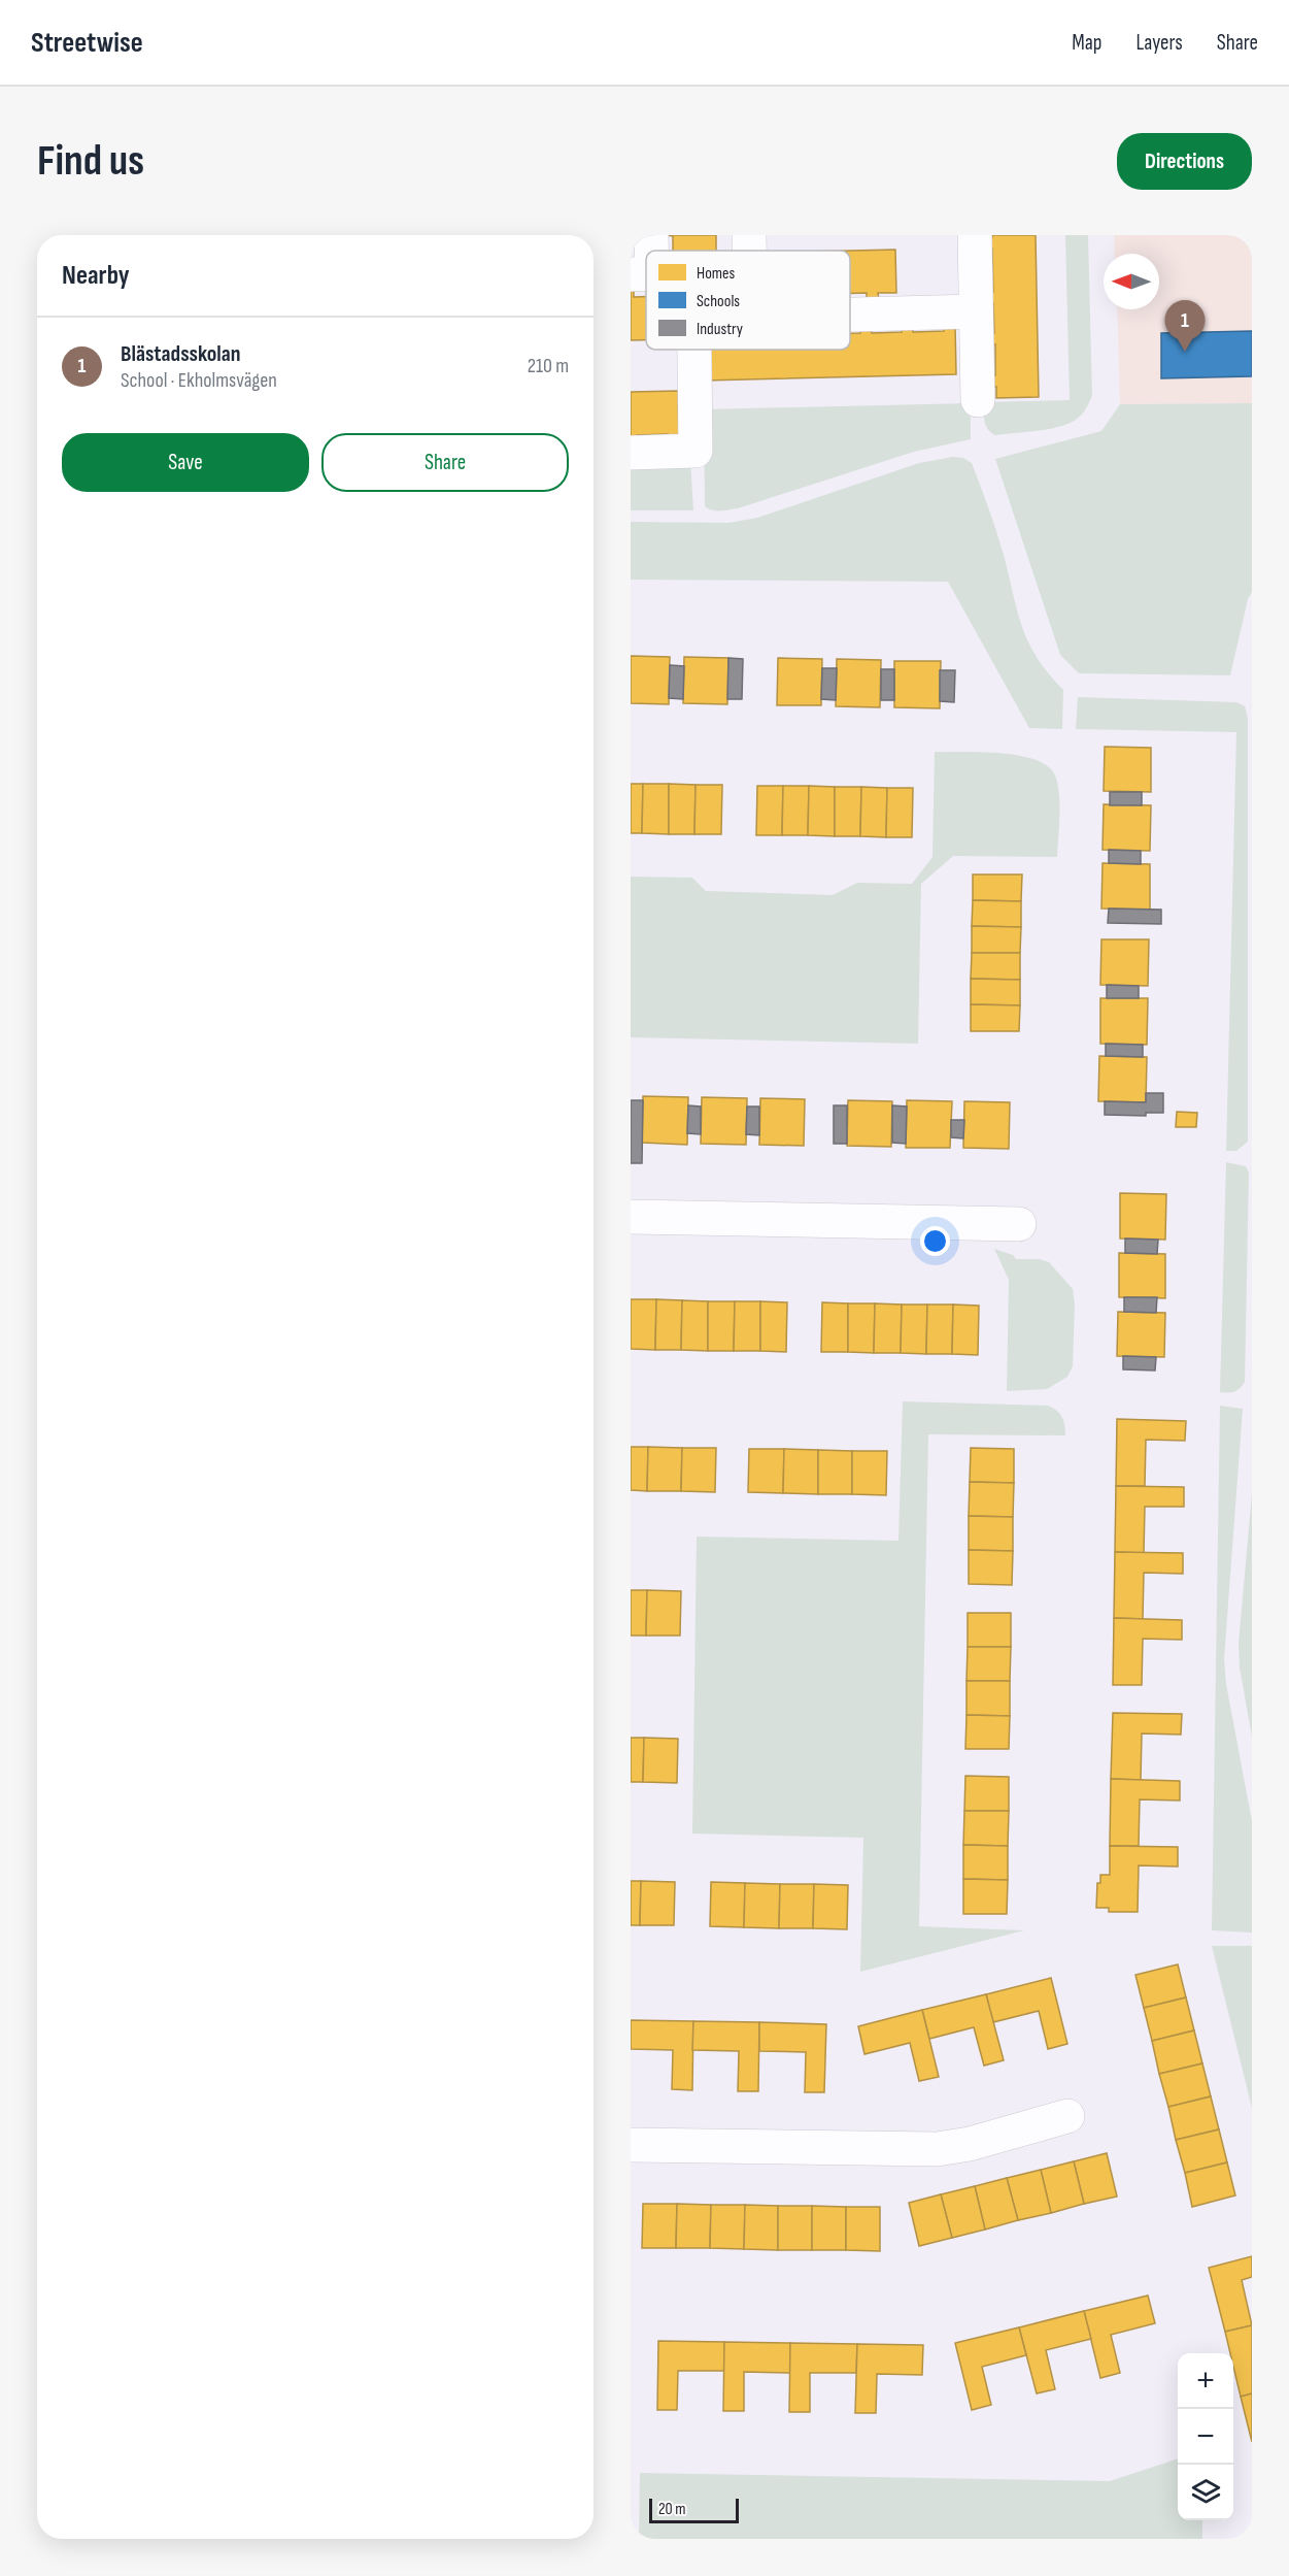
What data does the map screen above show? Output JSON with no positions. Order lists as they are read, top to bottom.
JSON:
{
  "legend": ["Homes", "Schools", "Industry"],
  "scale_bar": "20 m",
  "north": "left",
  "page": {
    "header": "Streetwise",
    "nav": ["Map", "Layers", "Share"],
    "buttons": [
      "Directions",
      ["Save", "Share"]
    ],
    "title": "Find us",
    "heading": "Nearby",
    "pins": "1",
    "list": [
      {
        "mark": "1",
        "name": "Blästadsskolan",
        "note": "School · Ekholmsvägen",
        "value": "210 m"
      }
    ],
    "map_buttons": ["+", "−"],
    "scale": "20 m"
  }
}
